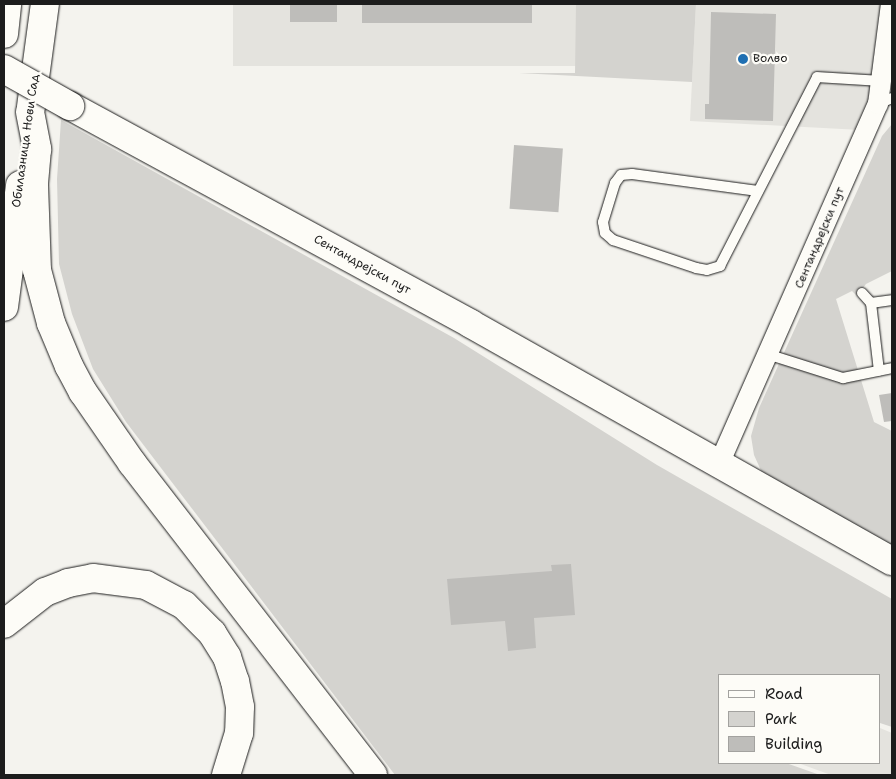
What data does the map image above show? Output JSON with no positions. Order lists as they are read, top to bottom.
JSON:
{
  "streets": {
    "main road": ["Обилазница Нови Сад", "Сентандрејски пут"]
  },
  "places": ["Волво"],
  "legend": ["Road", "Park", "Building"]
}
